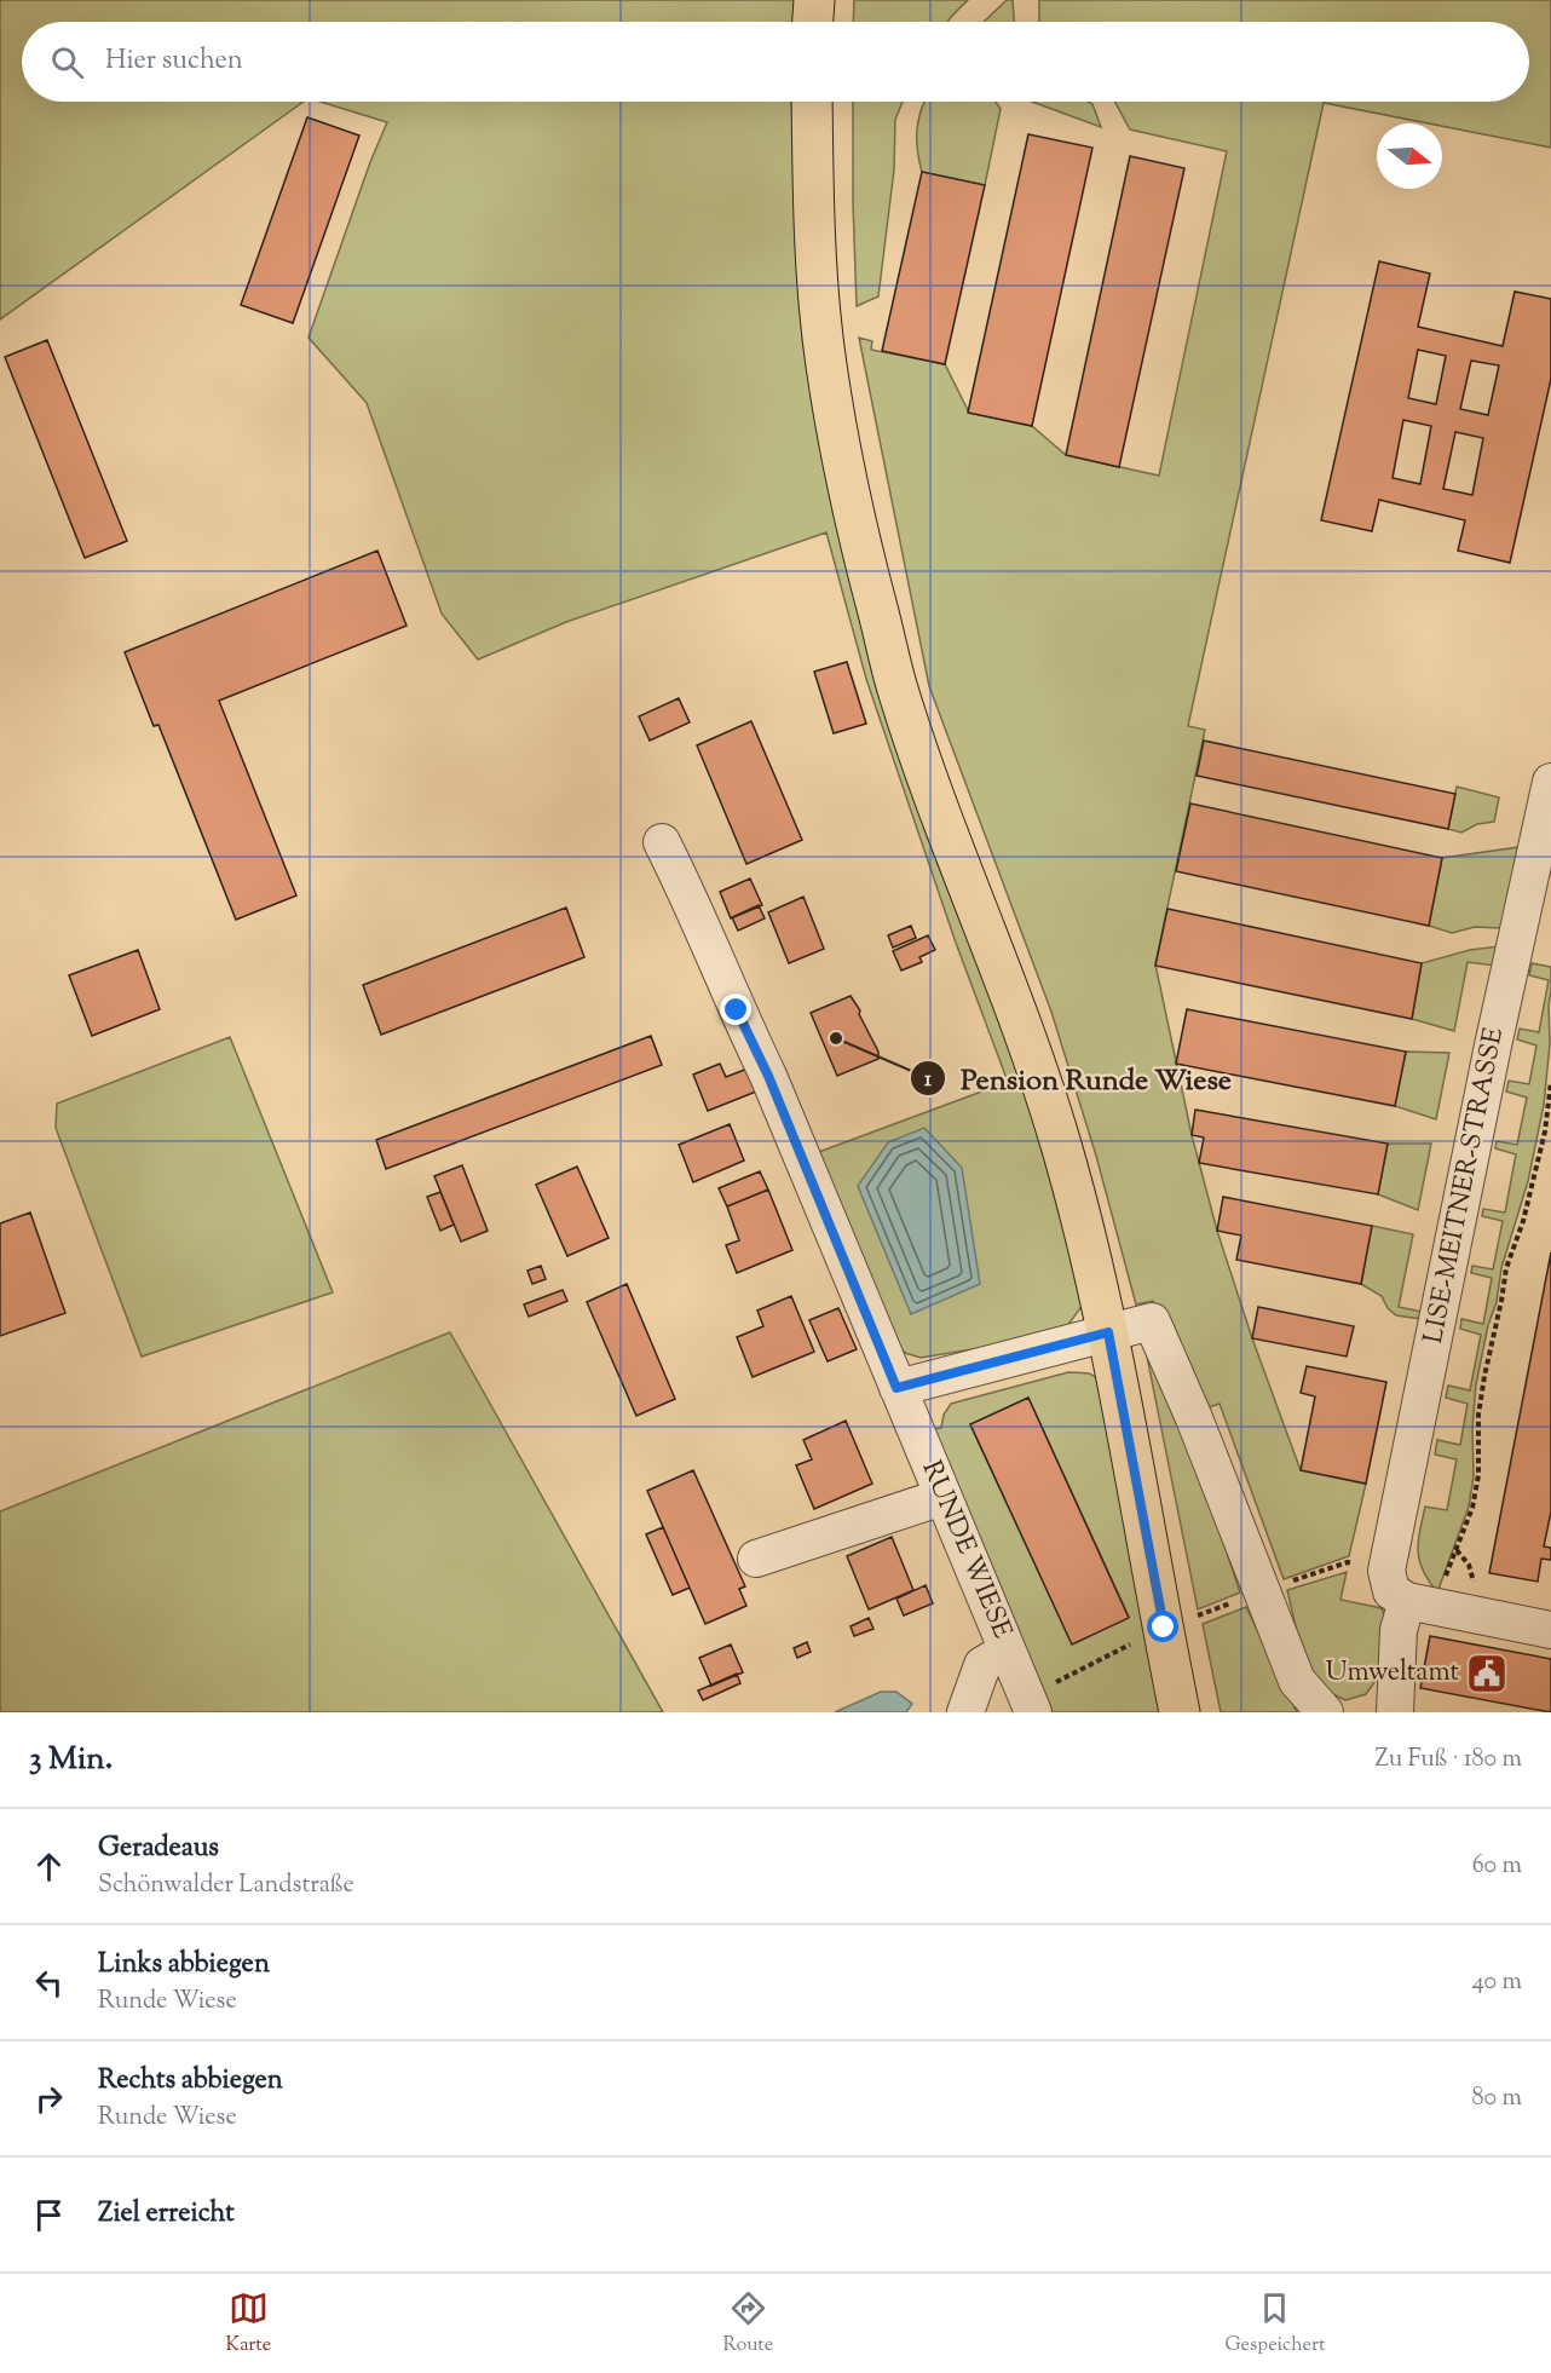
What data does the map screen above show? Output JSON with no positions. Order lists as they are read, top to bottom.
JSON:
{
  "streets": {
    "street": ["LISE-MEITNER-STRASSE", "RUNDE WIESE"]
  },
  "places": {
    "other": ["Pension Runde Wiese"],
    "public building": ["Umweltamt"]
  },
  "north": "right",
  "page": {
    "search": "Hier suchen",
    "heading": ["3 Min.", "Zu Fuß · 180 m"],
    "list": [
      ["Geradeaus", "Schönwalder Landstraße", "60 m"],
      ["Links abbiegen", "Runde Wiese", "40 m"],
      ["Rechts abbiegen", "Runde Wiese", "80 m"],
      "Ziel erreicht"
    ],
    "nav": ["Karte", "Route", "Gespeichert"]
  }
}
